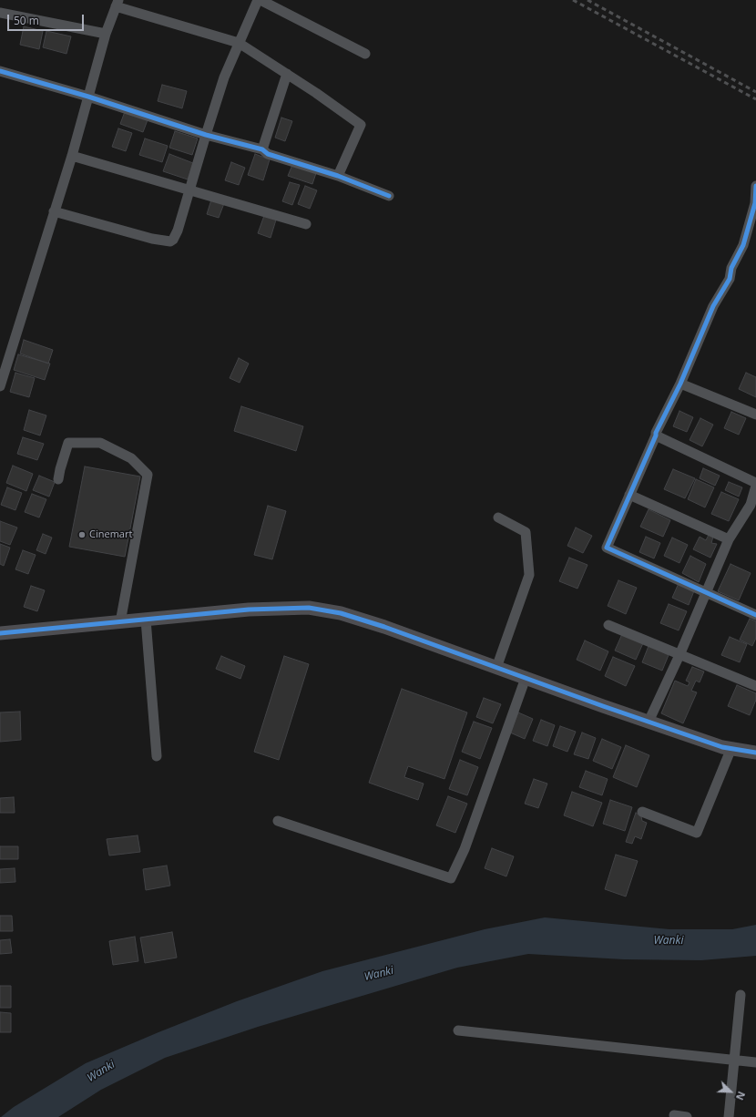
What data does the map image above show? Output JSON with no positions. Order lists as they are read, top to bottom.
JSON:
{
  "water": ["Wanki"],
  "places": ["Cinemart"],
  "scale_bar": "50 m",
  "north": "bottom right"
}
